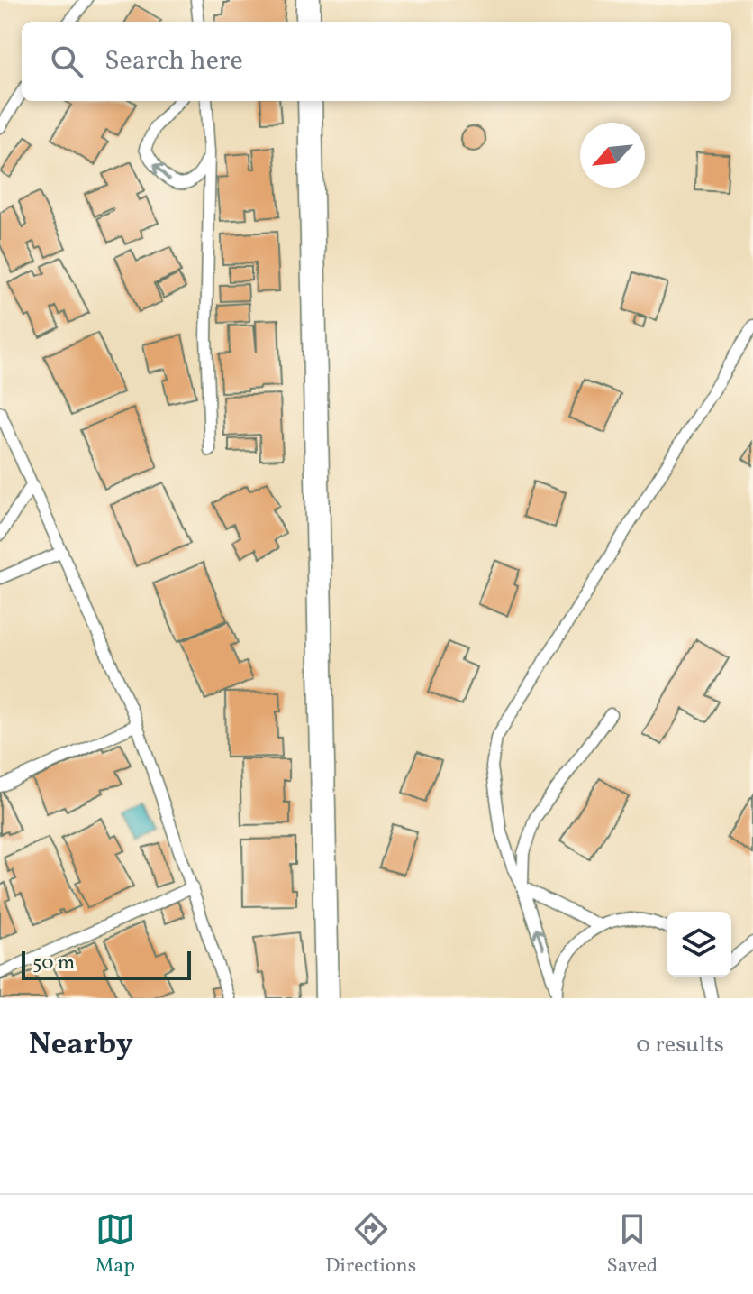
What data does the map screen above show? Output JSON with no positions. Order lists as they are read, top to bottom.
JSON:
{
  "scale_bar": "50 m",
  "north": "bottom left",
  "page": {
    "search": "Search here",
    "scale": "50 m",
    "heading": ["Nearby", "0 results"],
    "nav": ["Map", "Directions", "Saved"]
  }
}
